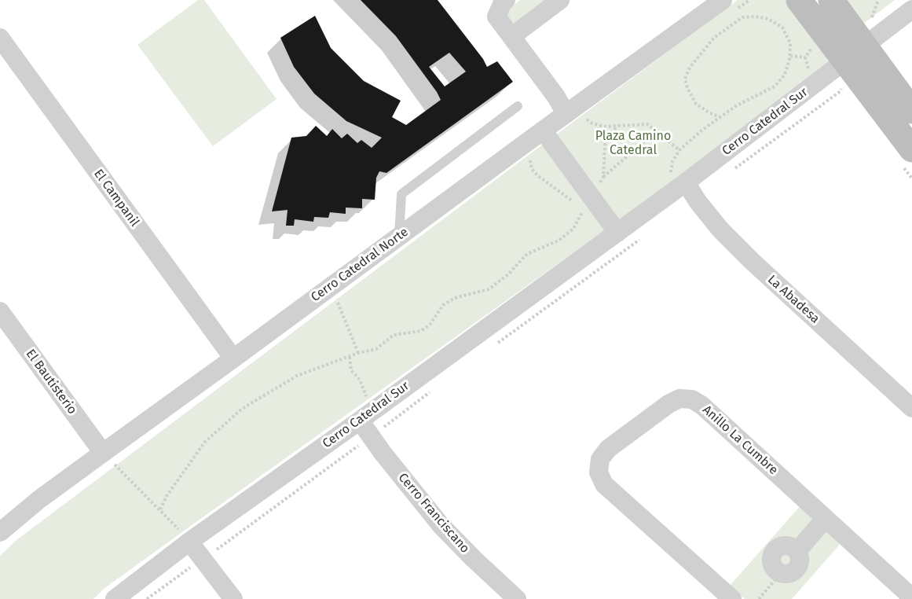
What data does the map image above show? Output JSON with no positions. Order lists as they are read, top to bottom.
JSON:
{
  "streets": {
    "street": [
      "Cerro Catedral Sur",
      "El Campanil",
      "Cerro Catedral Norte",
      "La Abadesa",
      "El Bautisterio",
      "Anillo La Cumbre",
      "Cerro Franciscano"
    ]
  },
  "crossings": [
    ["Cerro Catedral Sur", "La Abadesa"],
    ["Cerro Catedral Sur", "Cerro Franciscano"],
    ["El Campanil", "Cerro Catedral Norte"],
    ["Cerro Catedral Norte", "El Bautisterio"]
  ],
  "parks": ["Plaza Camino Catedral"]
}
